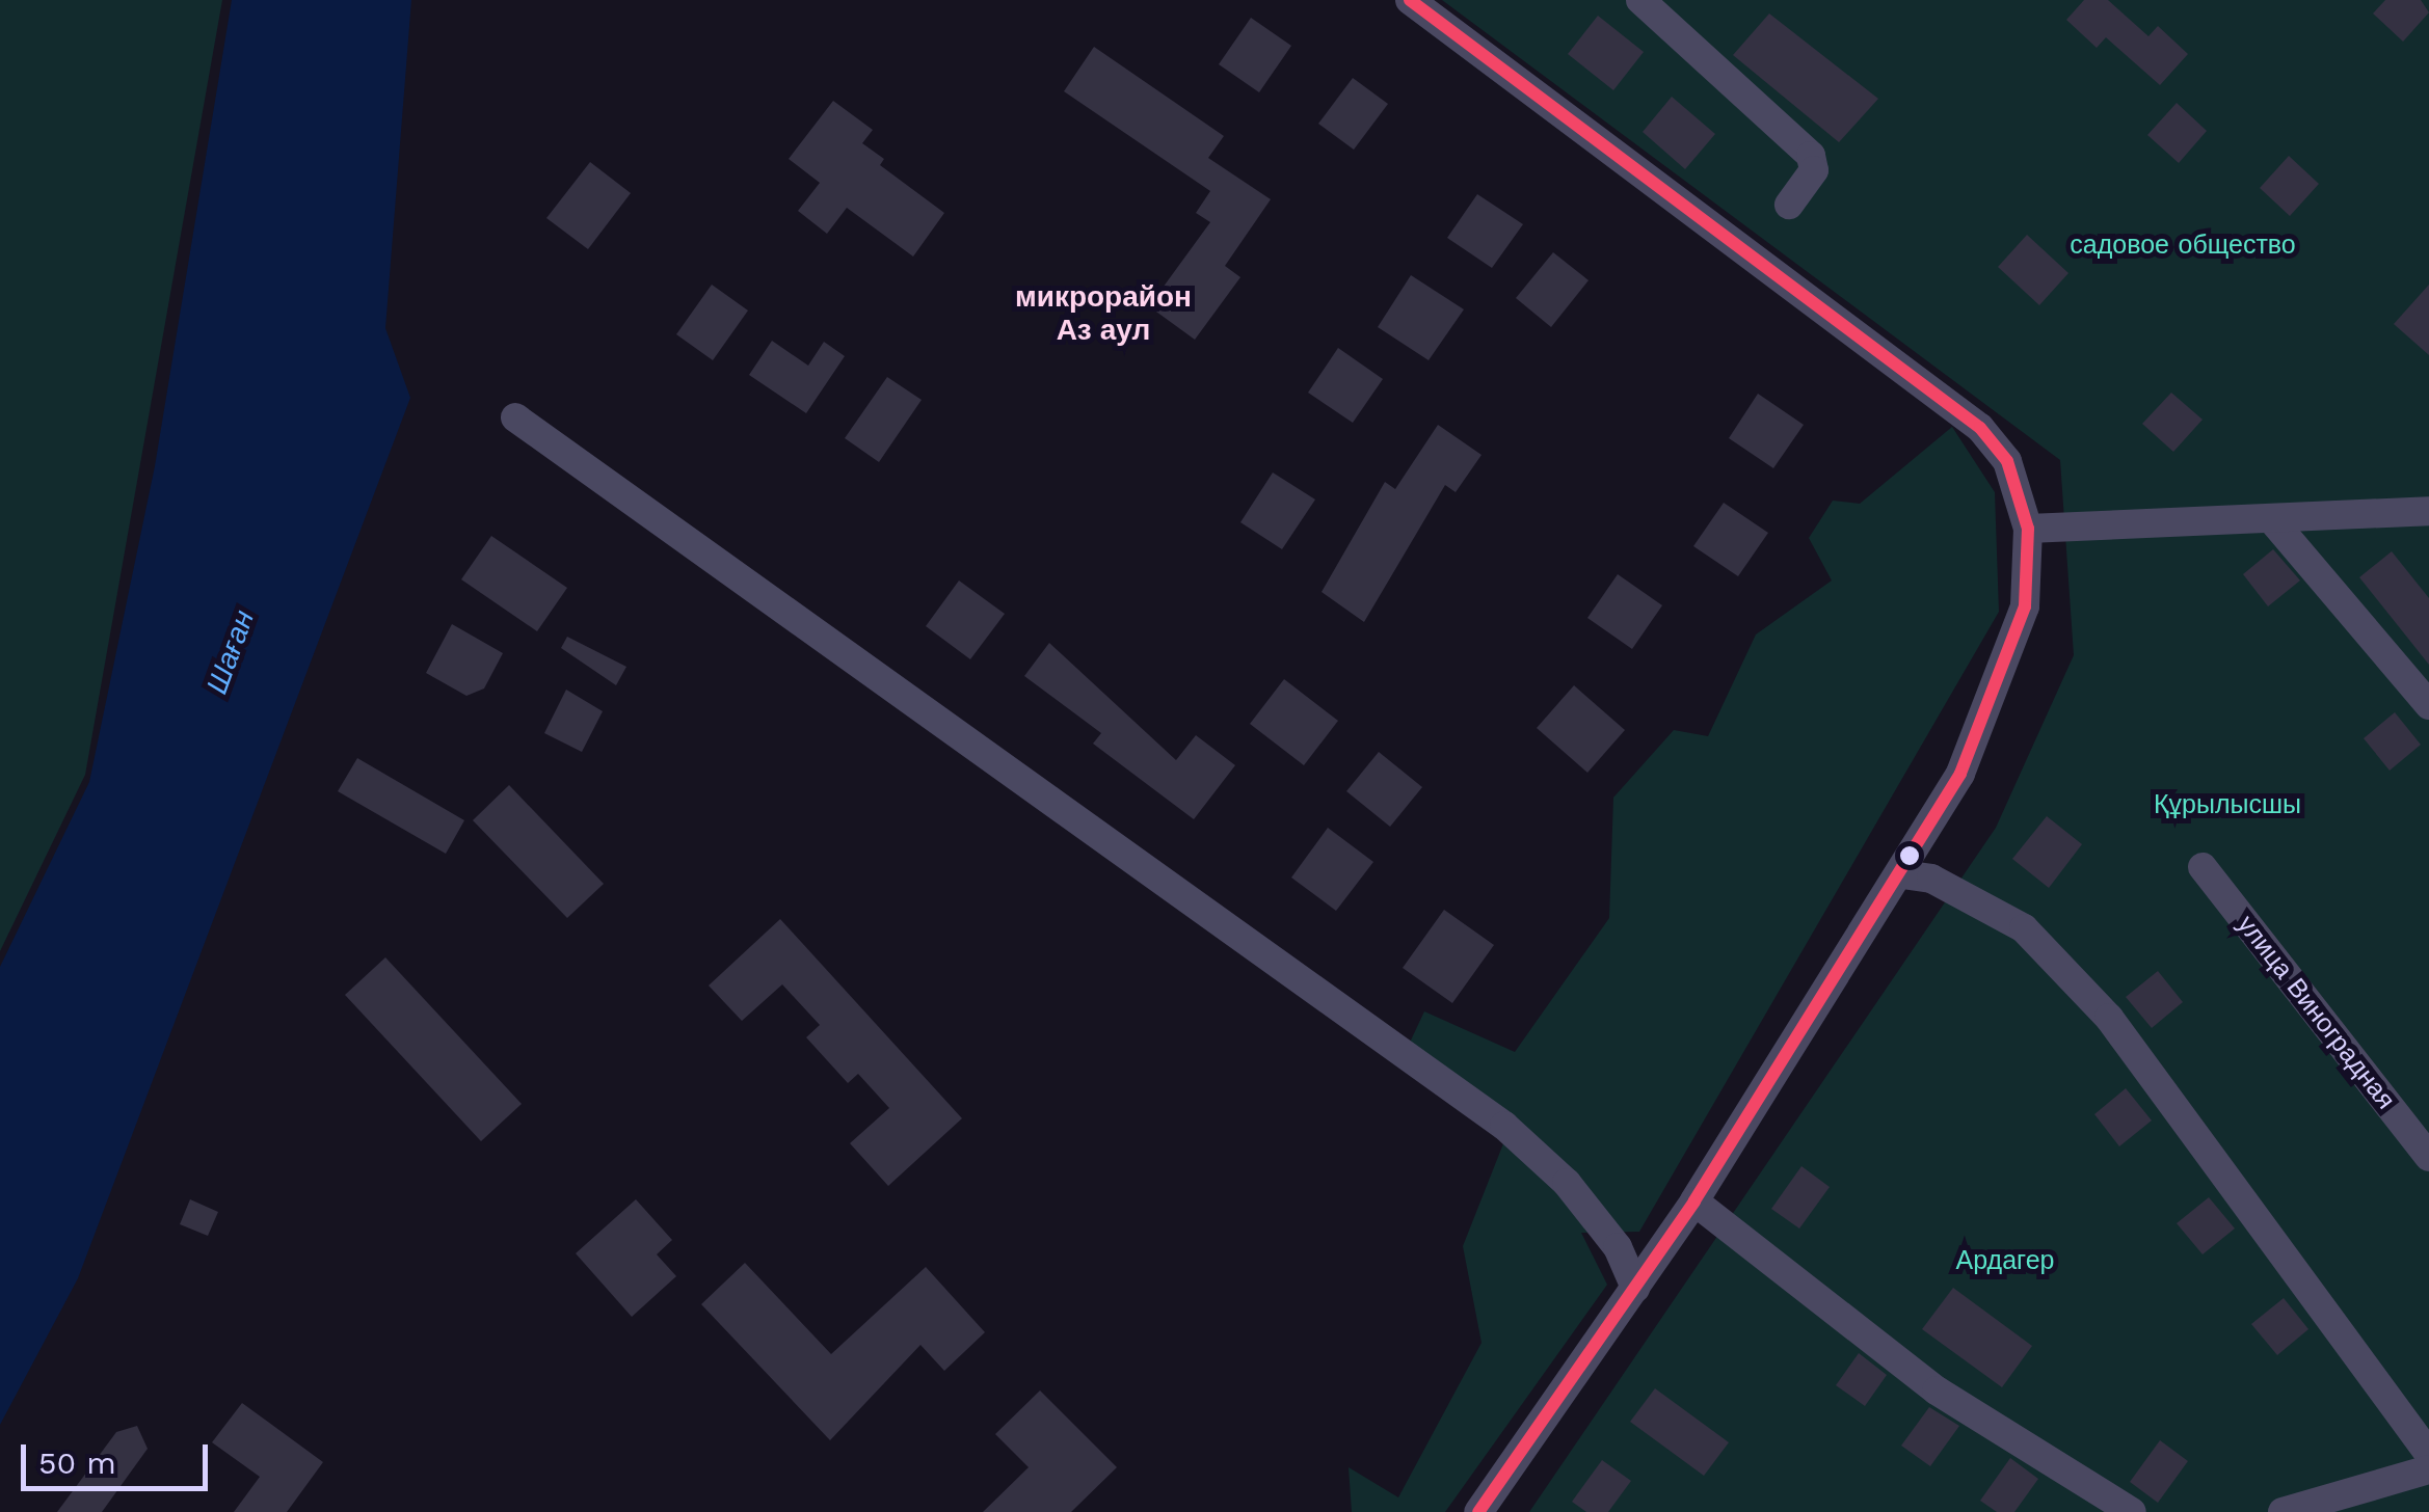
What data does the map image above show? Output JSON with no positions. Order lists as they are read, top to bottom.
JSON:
{
  "streets": {
    "street": ["улица Виноградная"]
  },
  "districts": ["микрорайон Аз аул"],
  "water": ["Шаған"],
  "parks": ["садовое общество", "Құрылысшы", "Ардагер"],
  "scale_bar": "50 m"
}
